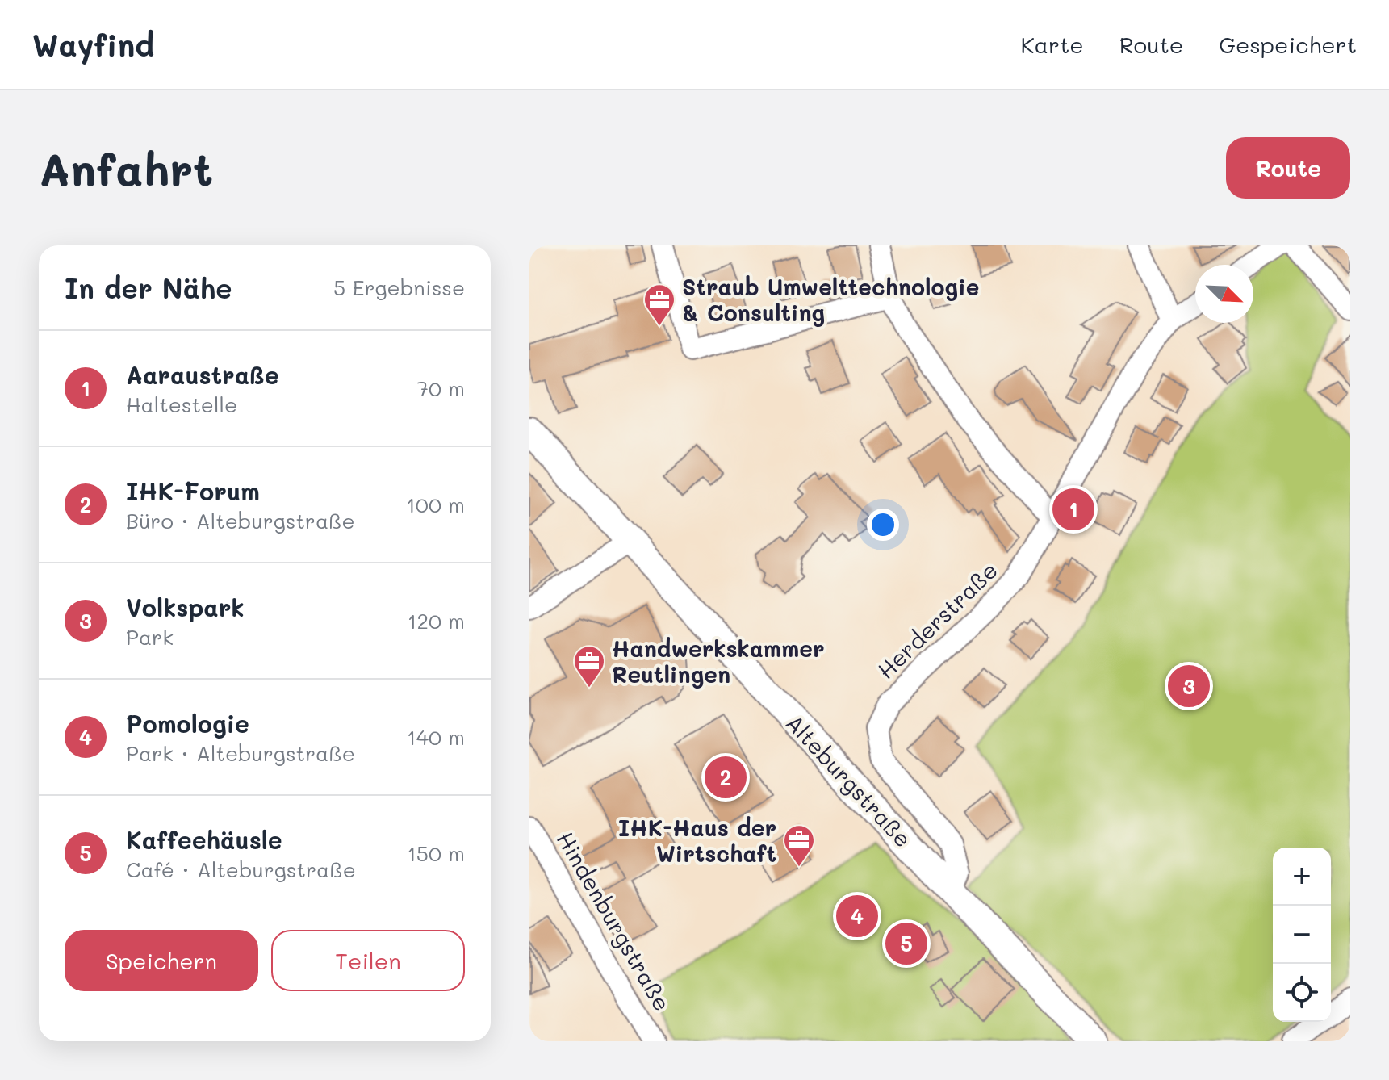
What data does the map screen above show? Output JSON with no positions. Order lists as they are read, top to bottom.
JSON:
{
  "streets": {
    "main road": ["Alteburgstraße"],
    "street": ["Herderstraße", "Hindenburgstraße"]
  },
  "crossings": [
    ["Herderstraße", "Alteburgstraße"]
  ],
  "places": {
    "office": ["Straub Umwelttechnologie & Consulting", "Handwerkskammer Reutlingen", "IHK-Haus der Wirtschaft"]
  },
  "north": "bottom right",
  "page": {
    "header": "Wayfind",
    "nav": ["Karte", "Route", "Gespeichert"],
    "buttons": [
      "Route",
      ["Speichern", "Teilen"]
    ],
    "title": "Anfahrt",
    "heading": ["In der Nähe", "5 Ergebnisse"],
    "list": [
      {
        "mark": "1",
        "name": "Aaraustraße",
        "note": "Haltestelle",
        "value": "70 m"
      },
      {
        "mark": "2",
        "name": "IHK-Forum",
        "note": "Büro · Alteburgstraße",
        "value": "100 m"
      },
      {
        "mark": "3",
        "name": "Volkspark",
        "note": "Park",
        "value": "120 m"
      },
      {
        "mark": "4",
        "name": "Pomologie",
        "note": "Park · Alteburgstraße",
        "value": "140 m"
      },
      {
        "mark": "5",
        "name": "Kaffeehäusle",
        "note": "Café · Alteburgstraße",
        "value": "150 m"
      }
    ],
    "pins": [
      "1",
      "3",
      "2",
      "4",
      "5"
    ],
    "map_buttons": ["+", "−"]
  }
}
